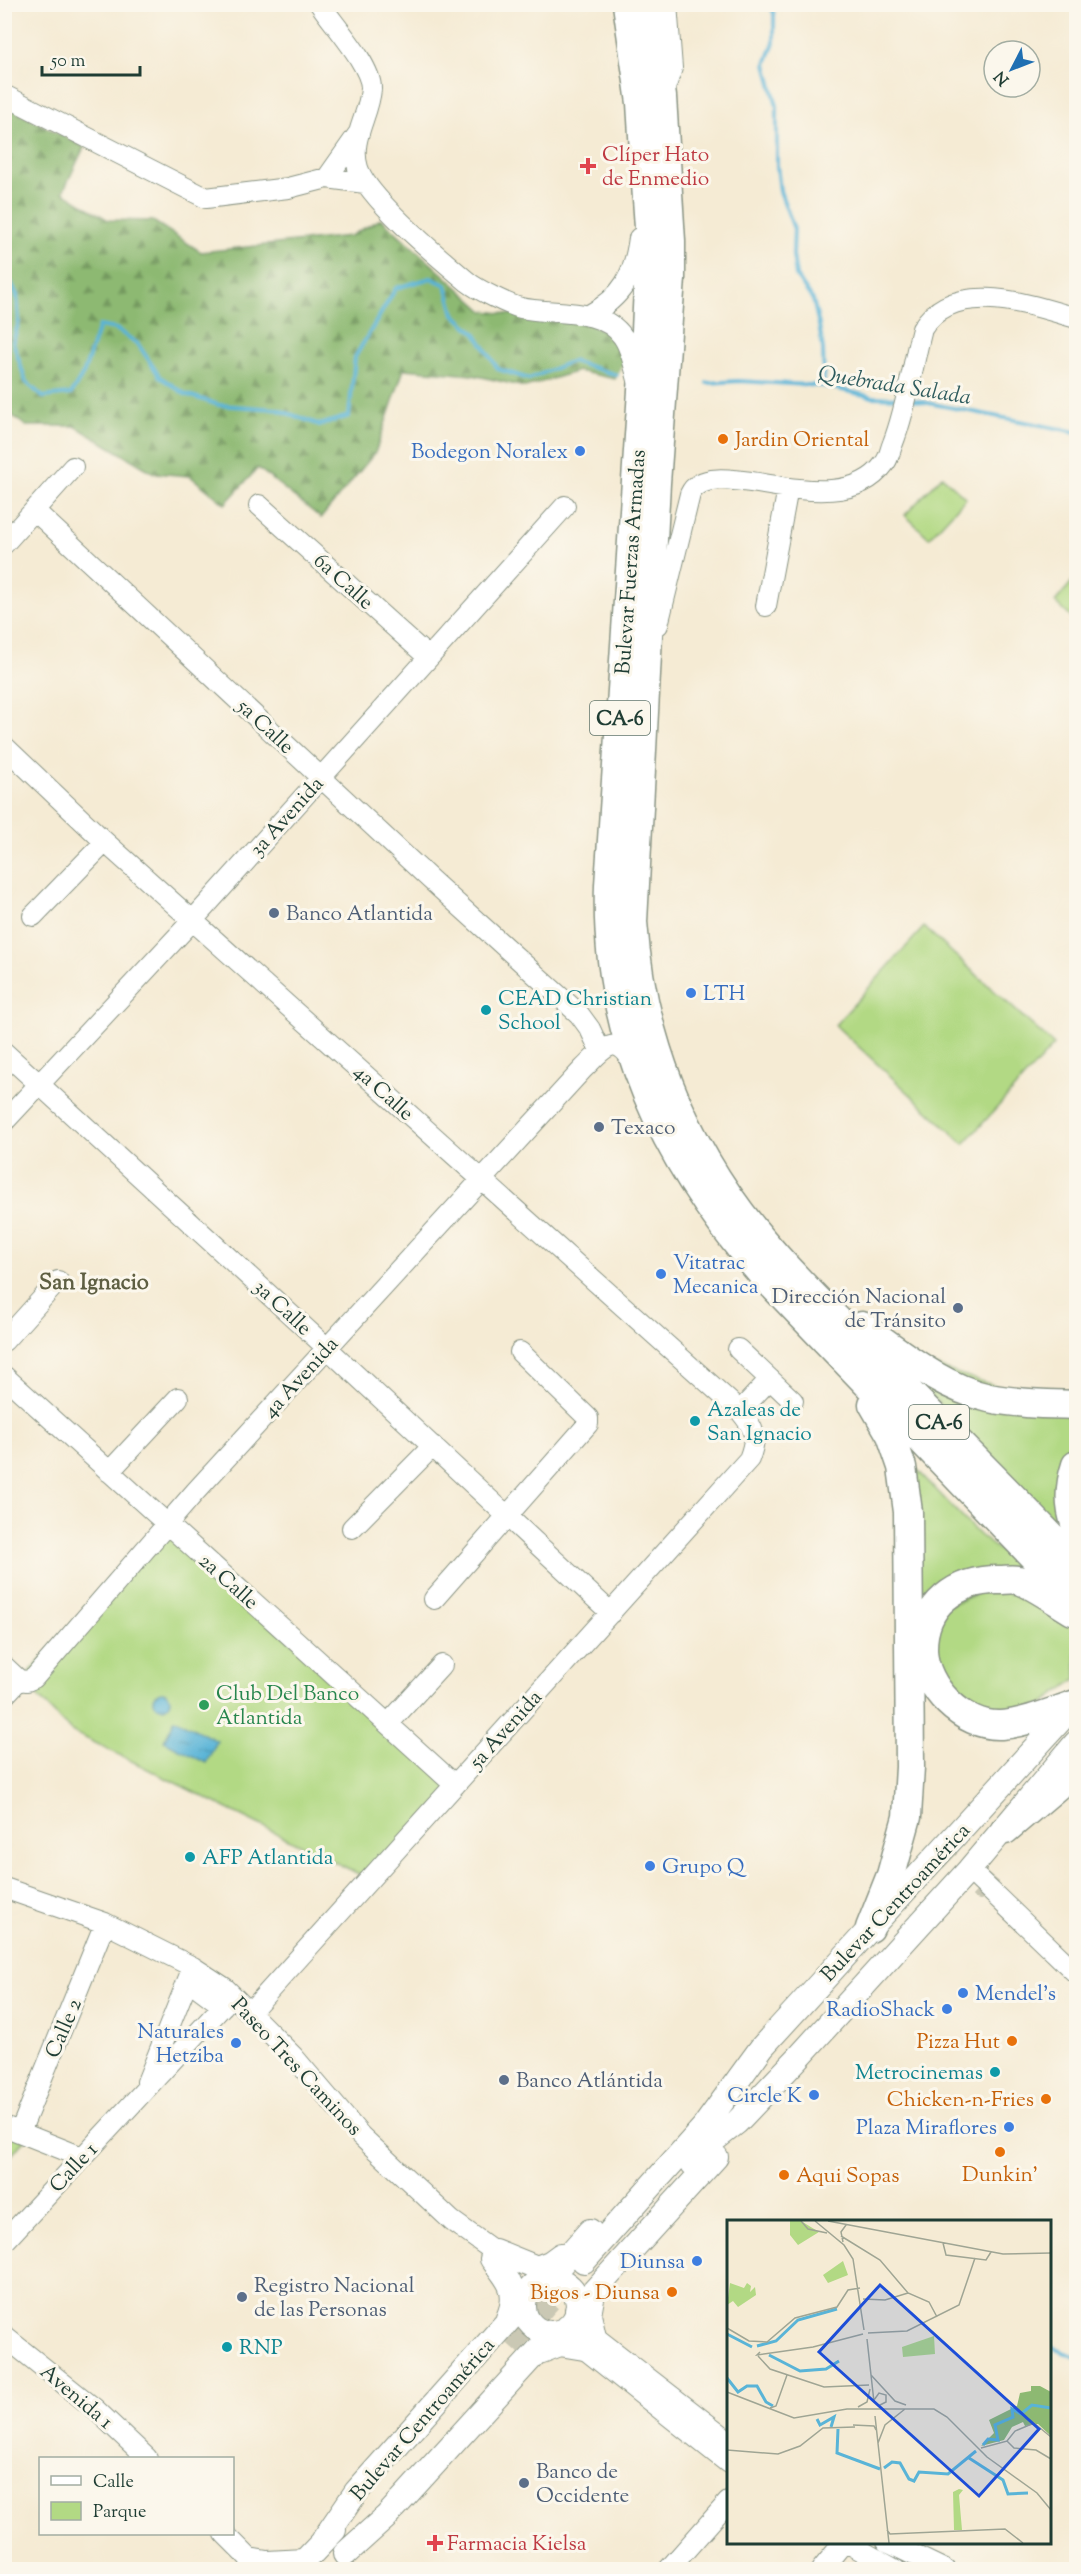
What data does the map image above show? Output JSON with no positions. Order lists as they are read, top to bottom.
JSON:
{
  "streets": {
    "highway": ["Bulevar Fuerzas Armadas", "CA-6"],
    "main road": ["Bulevar Centroamérica"],
    "street": [
      "6a Calle",
      "5a Calle",
      "3a Avenida",
      "4a Calle",
      "3a Calle",
      "4a Avenida",
      "2a Calle",
      "5a Avenida",
      "Calle 2",
      "Paseo Tres Caminos",
      "Calle 1",
      "Avenida 1"
    ]
  },
  "crossings": [
    ["Bulevar Fuerzas Armadas", "4a Avenida"],
    ["6a Calle", "3a Avenida"],
    ["5a Calle", "3a Avenida"],
    ["5a Calle", "4a Avenida"],
    ["3a Avenida", "4a Calle"],
    ["3a Avenida", "3a Calle"],
    ["4a Calle", "4a Avenida"],
    ["4a Calle", "5a Avenida"],
    ["3a Calle", "4a Avenida"],
    ["3a Calle", "5a Avenida"],
    ["4a Avenida", "2a Calle"],
    ["2a Calle", "5a Avenida"],
    ["5a Avenida", "Paseo Tres Caminos"],
    ["Bulevar Centroamérica", "Paseo Tres Caminos"],
    ["Calle 2", "Paseo Tres Caminos"],
    ["Paseo Tres Caminos", "Calle 1"]
  ],
  "districts": ["San Ignacio"],
  "water": ["Quebrada Salada"],
  "places": {
    "health": ["Clíper Hato de Enmedio", "Farmacia Kielsa"],
    "other": [
      "Jardin Oriental",
      "Bodegon Noralex",
      "Banco Atlantida",
      "LTH",
      "CEAD Christian School",
      "Texaco",
      "Vitatrac Mecanica",
      "Dirección Nacional de Tránsito",
      "Azaleas de San Ignacio",
      "Club Del Banco Atlantida",
      "AFP Atlantida",
      "Grupo Q",
      "Mendel's",
      "RadioShack",
      "Pizza Hut",
      "Naturales Hetziba",
      "Metrocinemas",
      "Banco Atlántida",
      "Circle K",
      "Chicken-n-Fries",
      "Plaza Miraflores",
      "Dunkin'",
      "Aqui Sopas",
      "Diunsa",
      "Bigos - Diunsa",
      "Registro Nacional de las Personas",
      "RNP",
      "Banco de Occidente"
    ]
  },
  "legend": ["Calle", "Parque"],
  "scale_bar": "50 m",
  "north": "bottom left"
}
